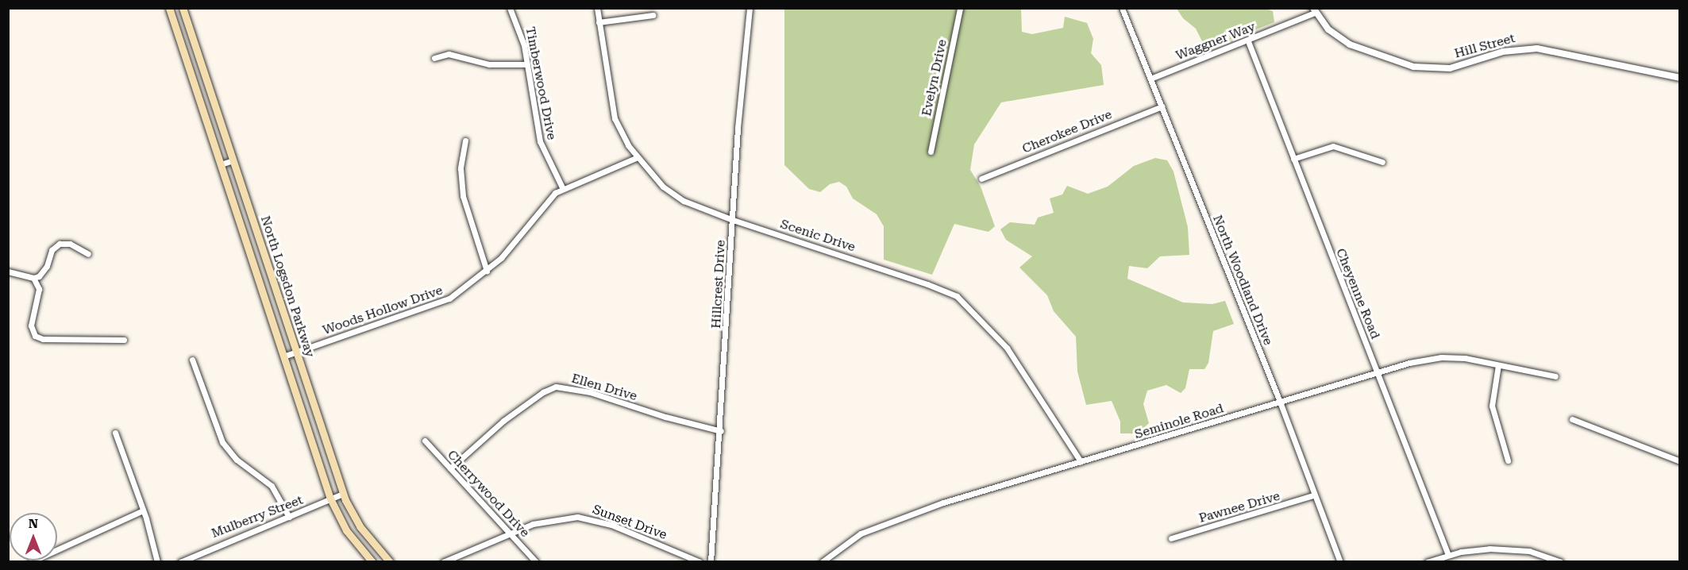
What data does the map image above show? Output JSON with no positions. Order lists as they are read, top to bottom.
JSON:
{
  "streets": {
    "main road": ["North Logsdon Parkway"],
    "street": [
      "Waggner Way",
      "Hill Street",
      "Evelyn Drive",
      "Timberwood Drive",
      "Cherokee Drive",
      "Scenic Drive",
      "North Woodland Drive",
      "Hillcrest Drive",
      "Cheyenne Road",
      "Woods Hollow Drive",
      "Ellen Drive",
      "Seminole Road",
      "Cherrywood Drive",
      "Pawnee Drive",
      "Mulberry Street",
      "Sunset Drive"
    ]
  },
  "crossings": [
    ["Waggner Way", "Hill Street"],
    ["Waggner Way", "North Woodland Drive"],
    ["Waggner Way", "Cheyenne Road"],
    ["Timberwood Drive", "Woods Hollow Drive"],
    ["Cherokee Drive", "North Woodland Drive"],
    ["Scenic Drive", "Hillcrest Drive"],
    ["Scenic Drive", "Woods Hollow Drive"],
    ["Scenic Drive", "Seminole Road"],
    ["North Woodland Drive", "Seminole Road"],
    ["North Woodland Drive", "Pawnee Drive"],
    ["Hillcrest Drive", "Ellen Drive"],
    ["North Logsdon Parkway", "Woods Hollow Drive"],
    ["North Logsdon Parkway", "Mulberry Street"],
    ["Cheyenne Road", "Seminole Road"],
    ["Ellen Drive", "Cherrywood Drive"],
    ["Cherrywood Drive", "Sunset Drive"]
  ],
  "north": "top"
}
